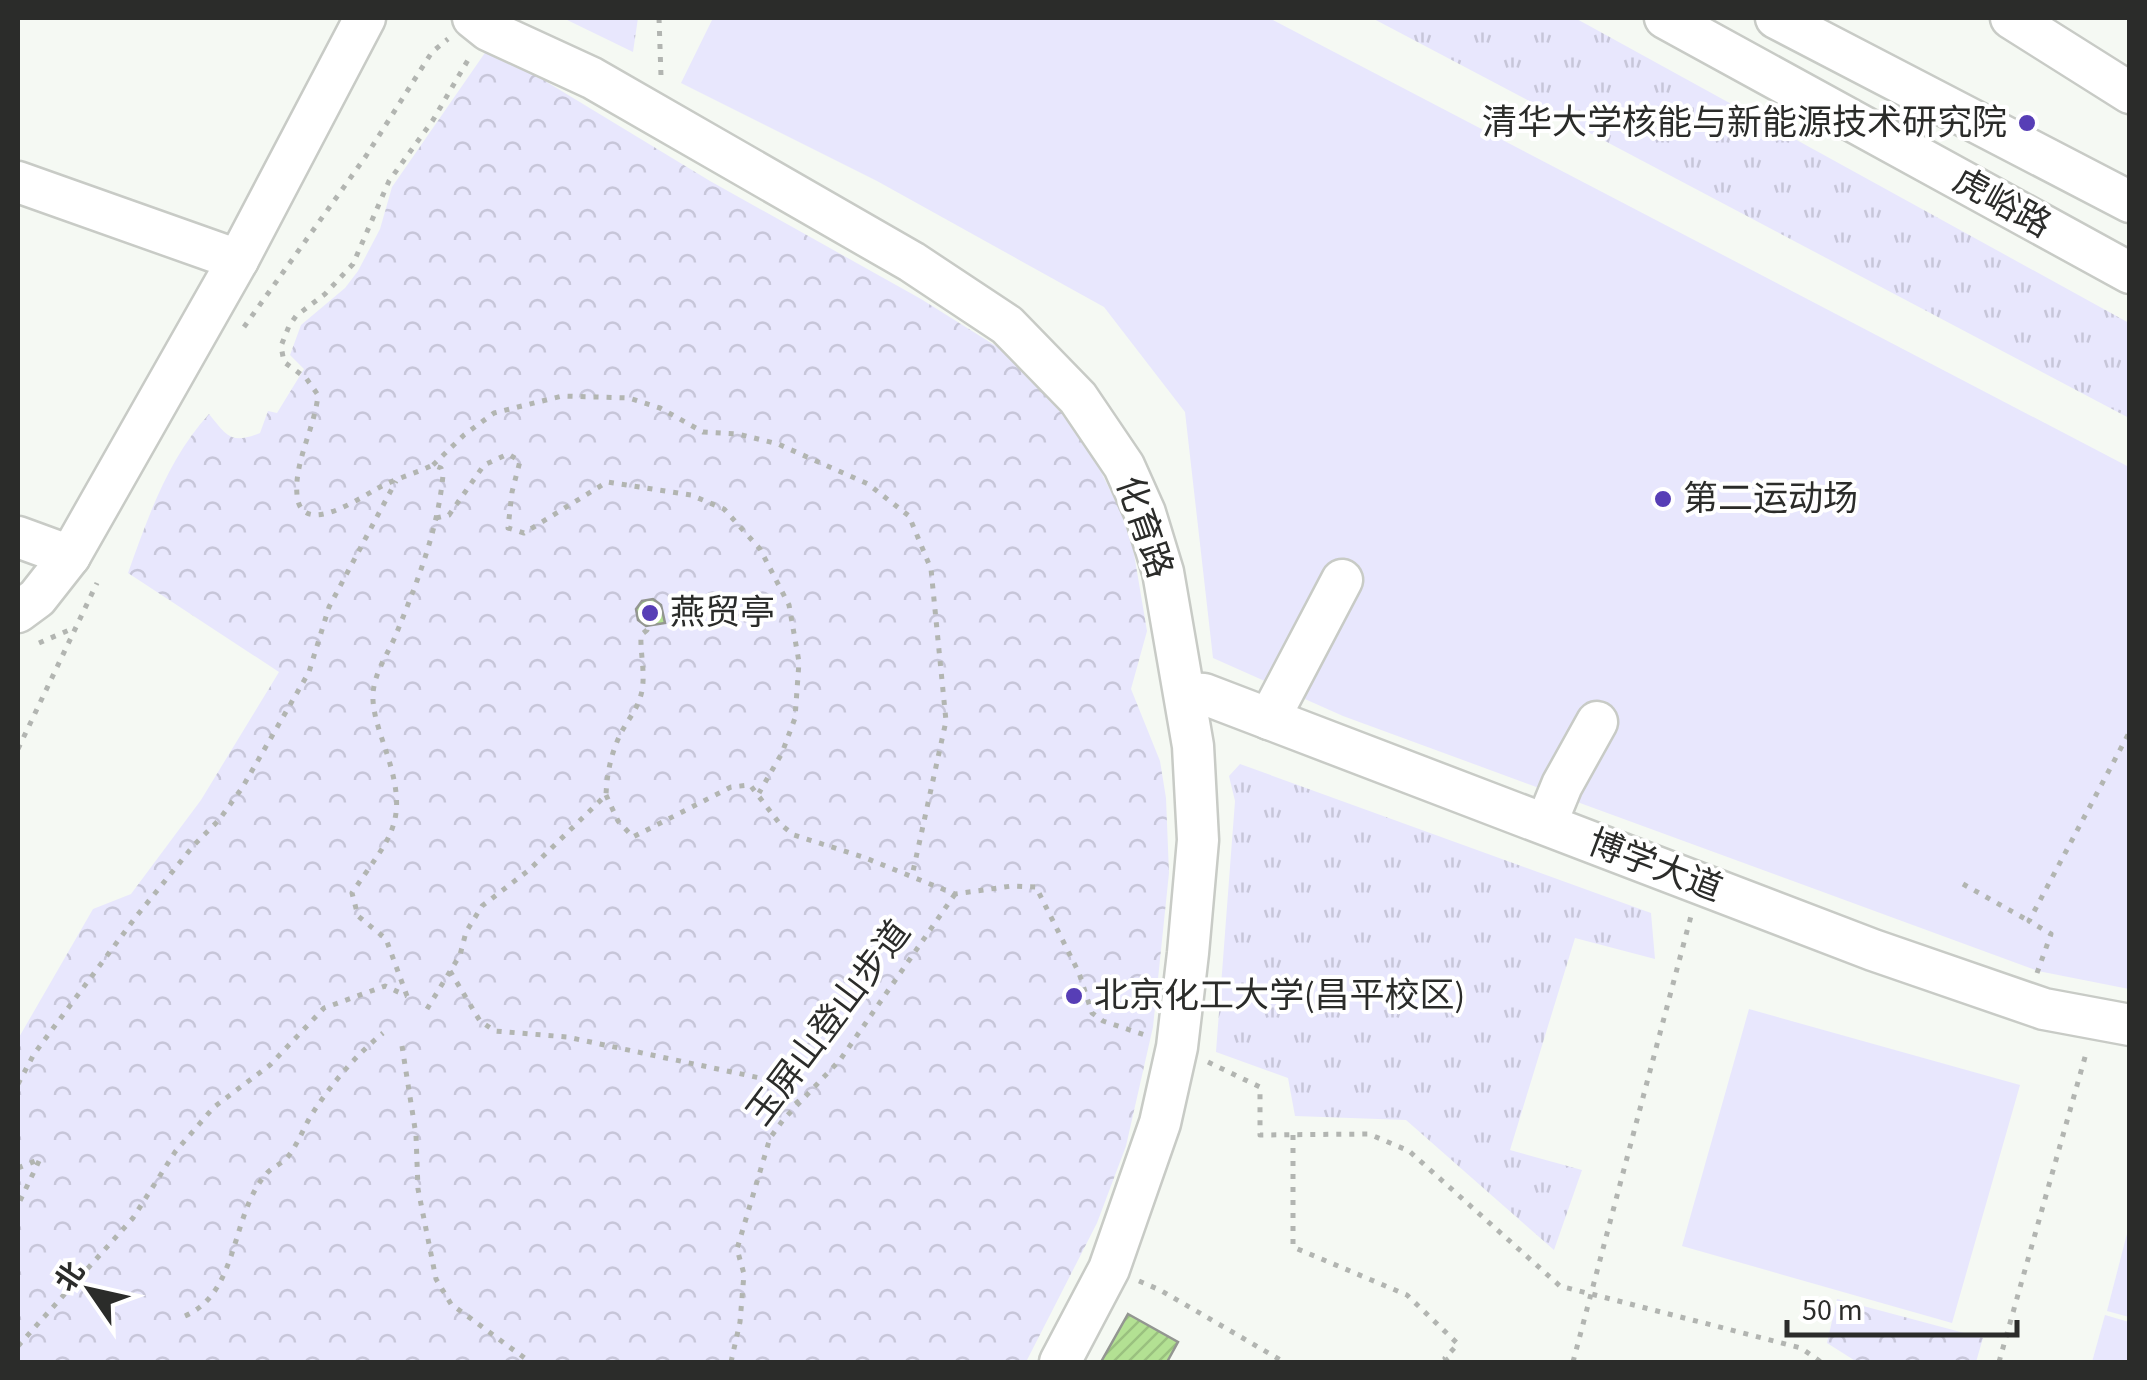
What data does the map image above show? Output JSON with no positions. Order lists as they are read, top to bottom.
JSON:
{
  "streets": {
    "street": ["虎峪路", "化育路", "博学大道"],
    "path": ["玉屏山登山步道"]
  },
  "crossings": [
    ["化育路", "博学大道"]
  ],
  "places": [
    "清华大学核能与新能源技术研究院",
    "第二运动场",
    "燕贸亭",
    "北京化工大学(昌平校区)"
  ],
  "scale_bar": "50 m",
  "north": "top left"
}
